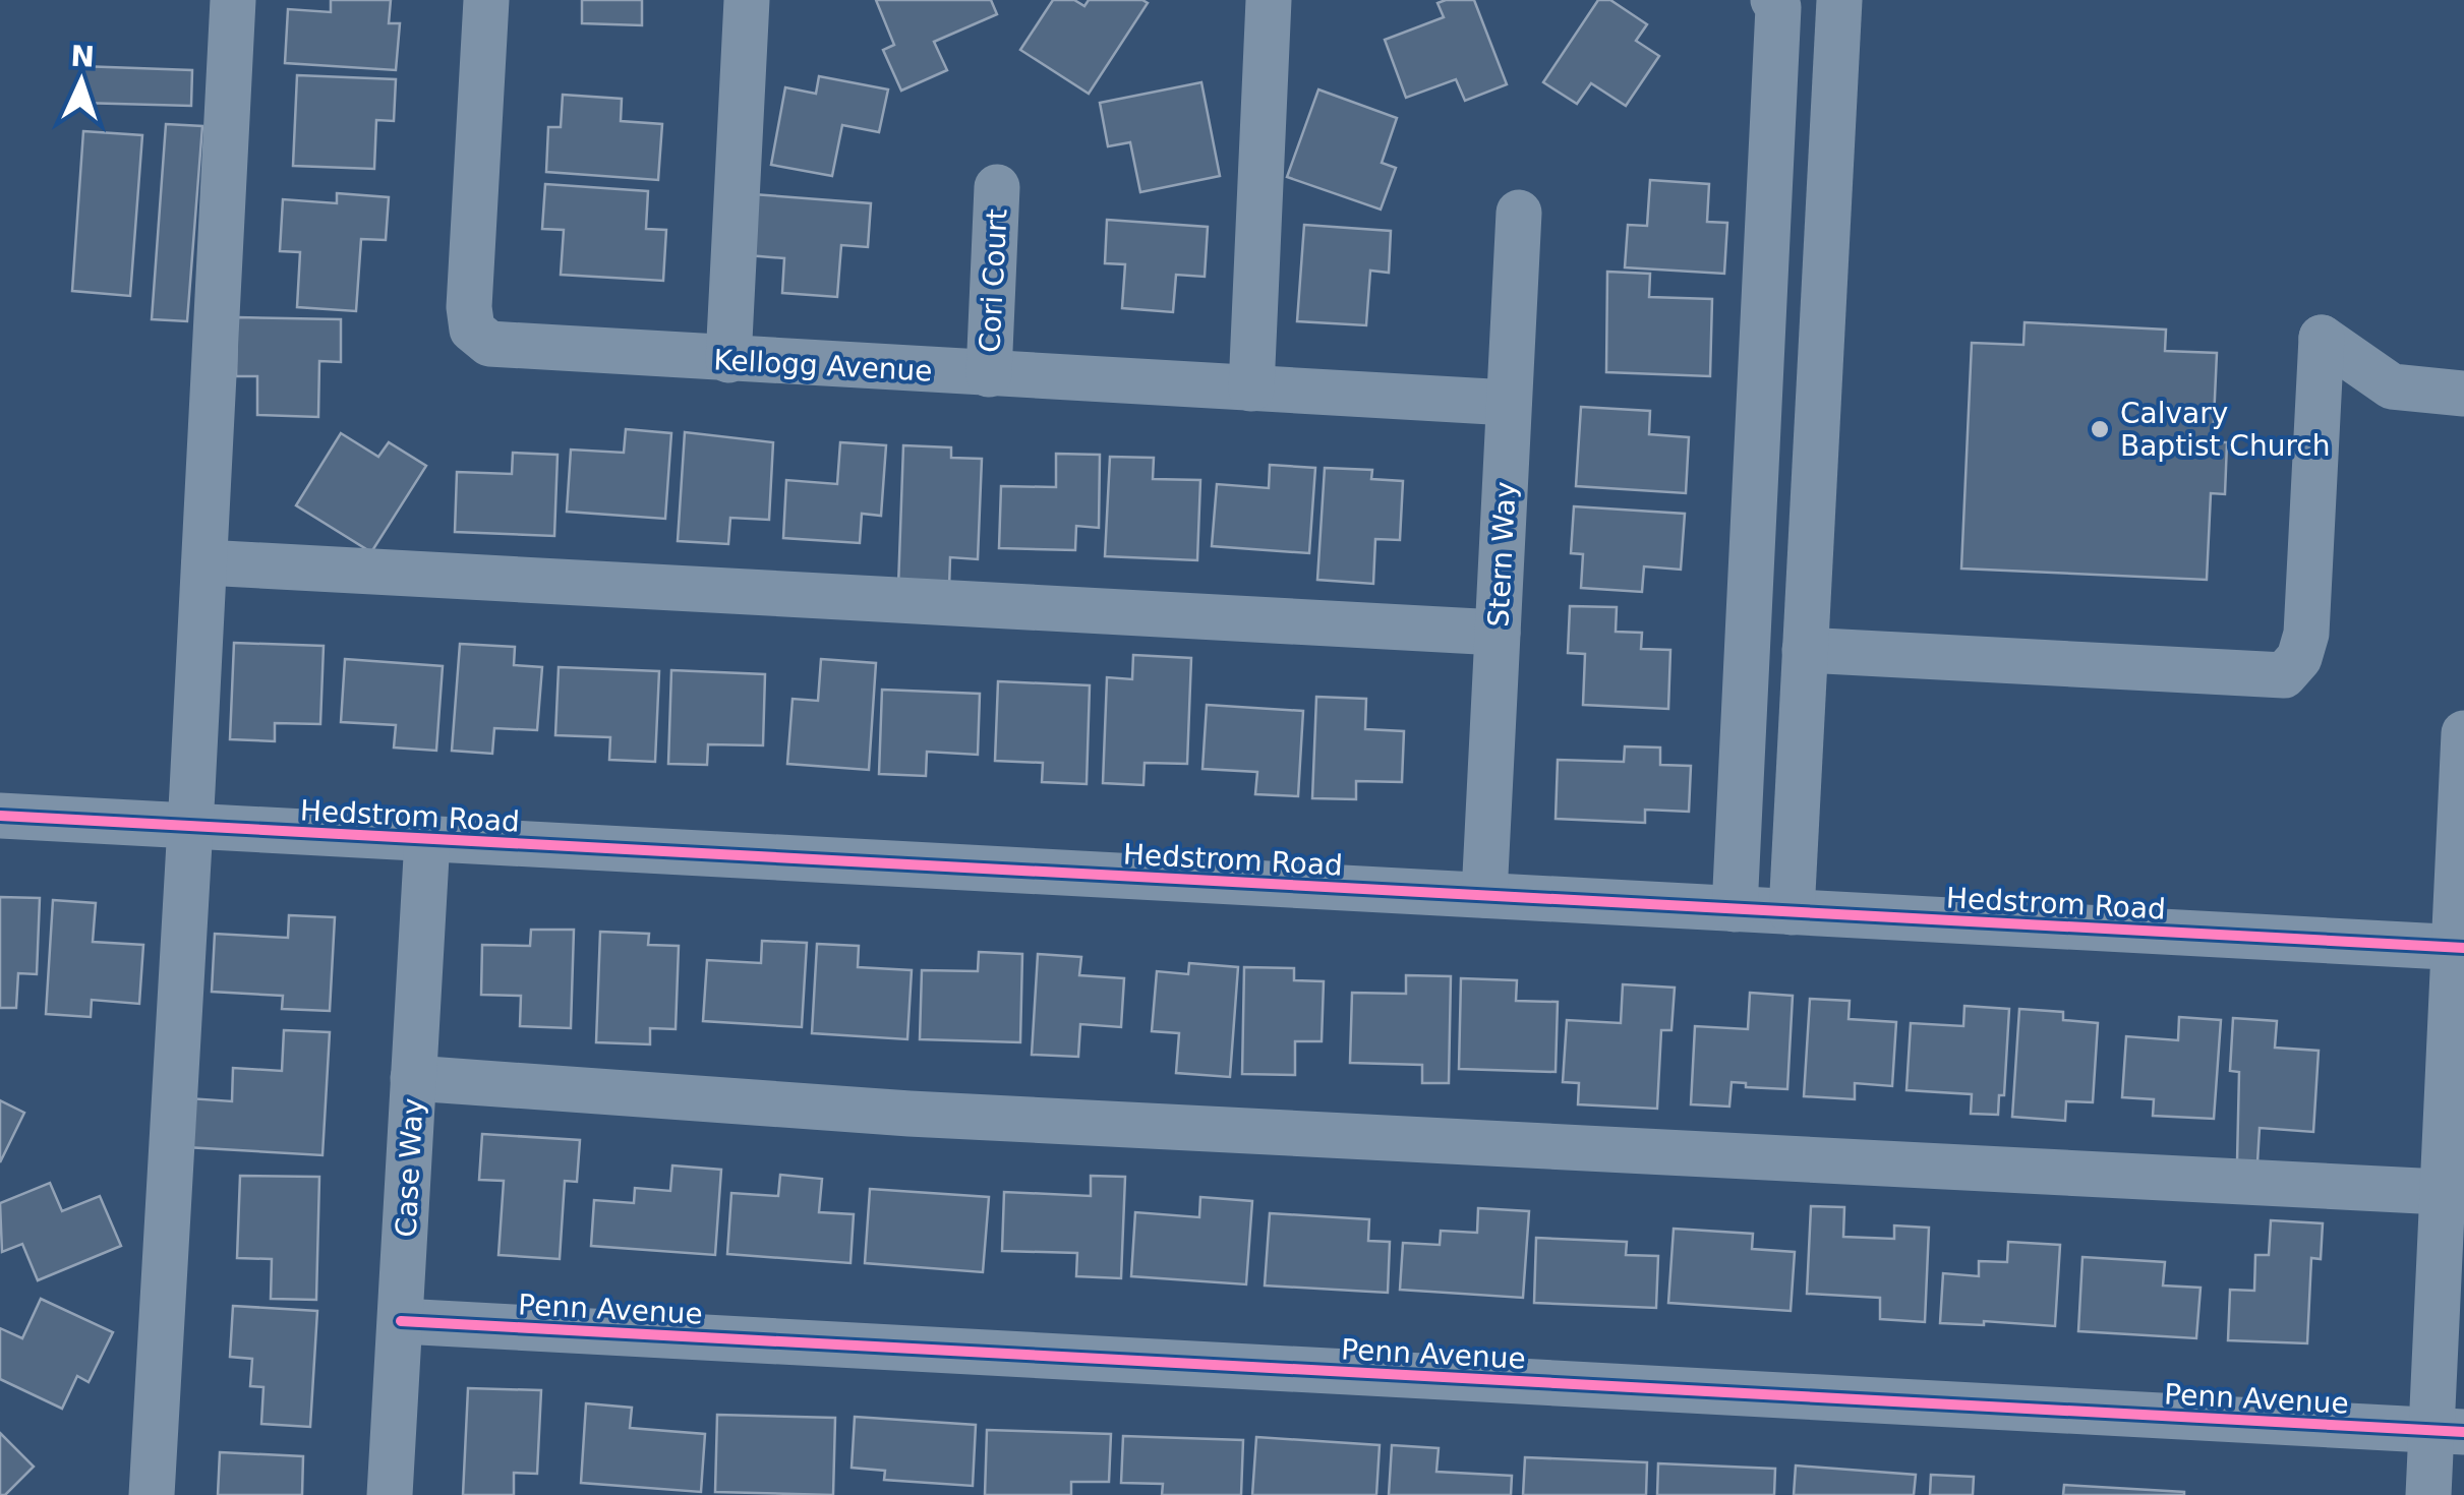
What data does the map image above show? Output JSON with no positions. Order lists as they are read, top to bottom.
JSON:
{
  "streets": {
    "street": [
      "Cori Court",
      "Kellogg Avenue",
      "Stern Way",
      "Hedstrom Road",
      "Case Way",
      "Penn Avenue"
    ]
  },
  "crossings": [
    ["Cori Court", "Kellogg Avenue"],
    ["Kellogg Avenue", "Stern Way"],
    ["Stern Way", "Hedstrom Road"],
    ["Hedstrom Road", "Case Way"],
    ["Case Way", "Penn Avenue"]
  ],
  "places": ["Calvary Baptist Church"],
  "north": "top"
}
